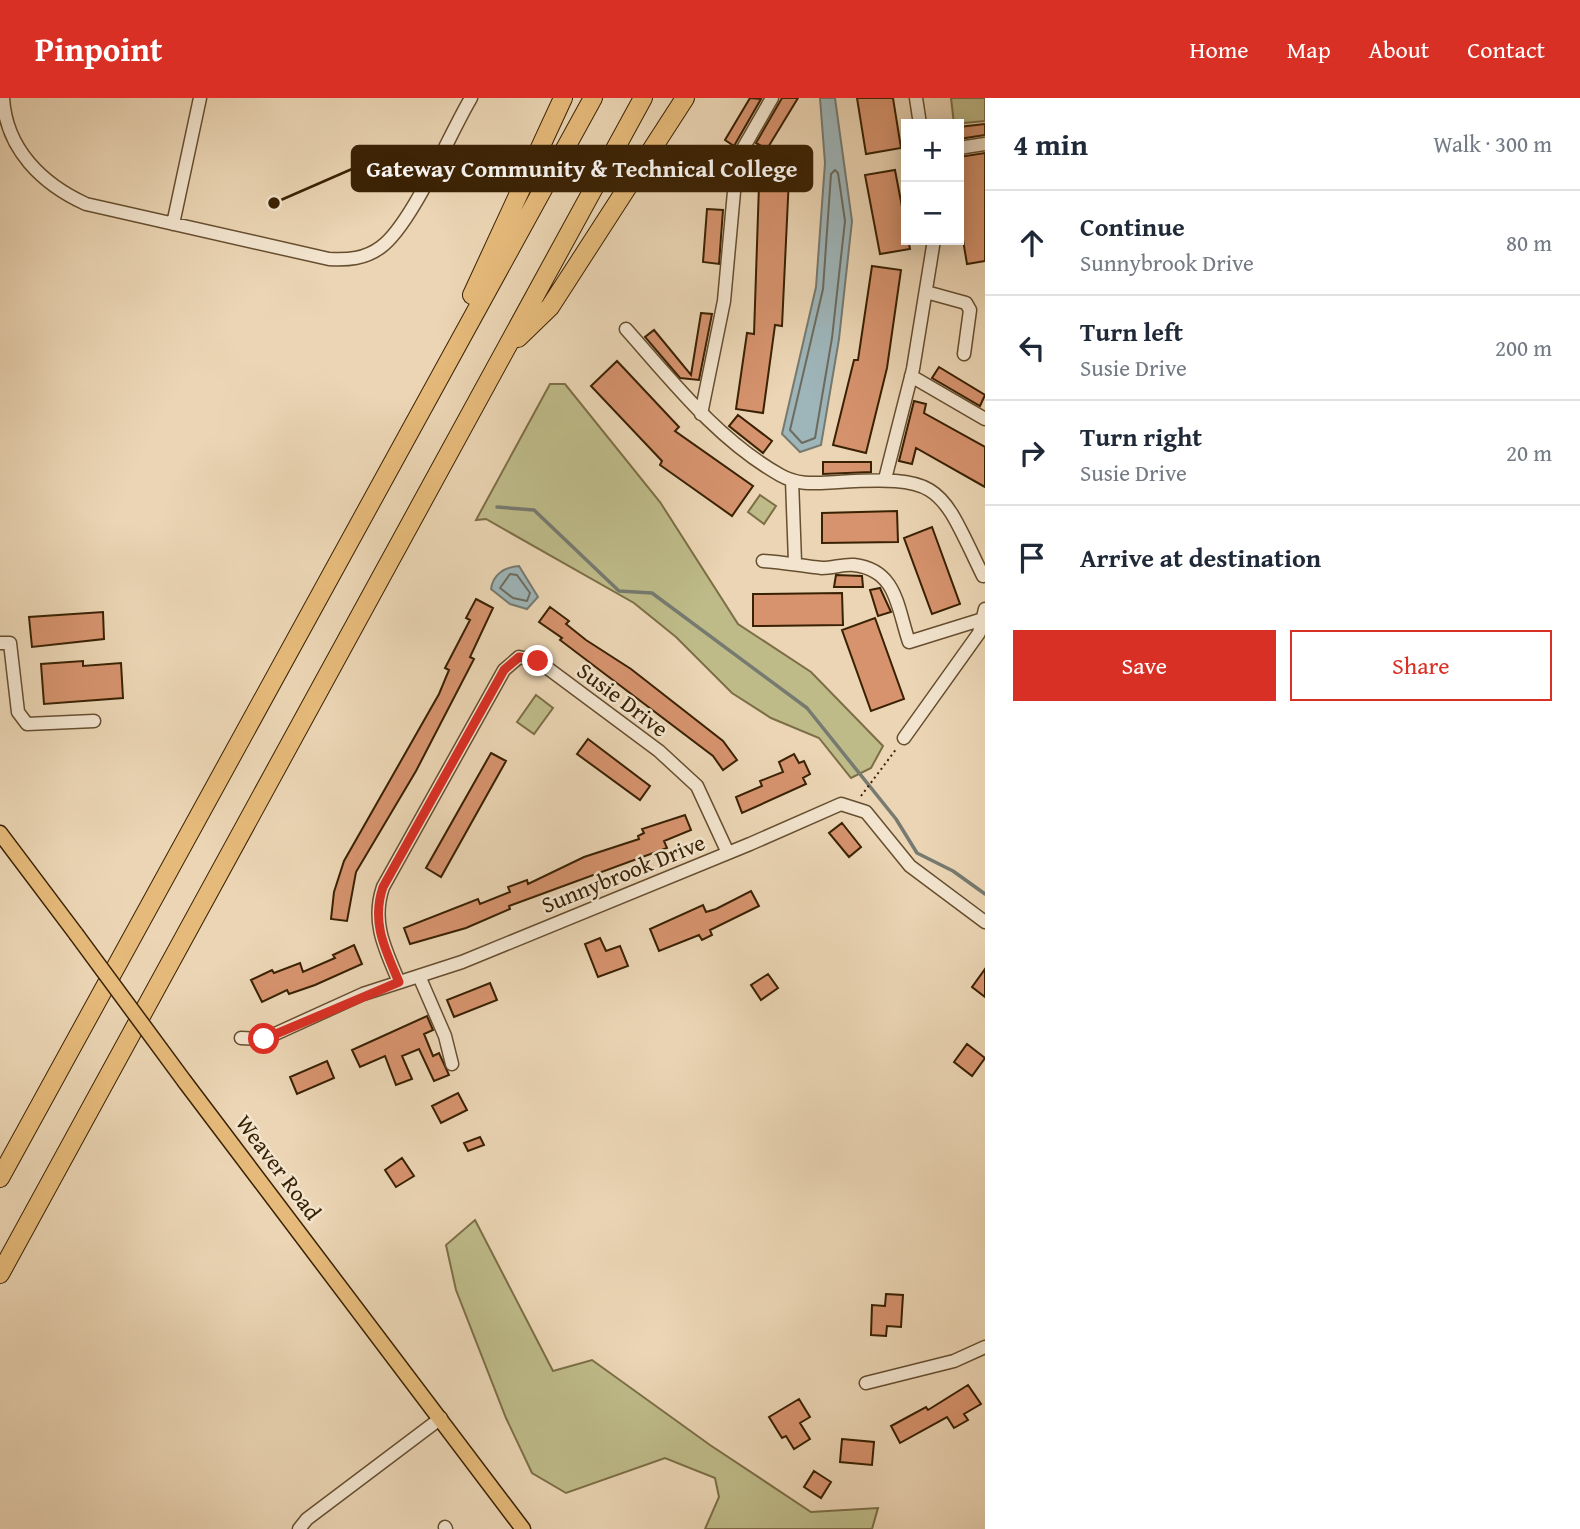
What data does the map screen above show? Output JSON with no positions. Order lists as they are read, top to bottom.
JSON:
{
  "streets": {
    "main road": ["Weaver Road"],
    "street": ["Susie Drive", "Sunnybrook Drive"]
  },
  "crossings": [
    ["Susie Drive", "Sunnybrook Drive"]
  ],
  "places": ["Gateway Community & Technical College"],
  "page": {
    "header": "Pinpoint",
    "nav": [
      "Home",
      "Map",
      "About",
      "Contact"
    ],
    "heading": ["4 min", "Walk · 300 m"],
    "map_buttons": ["+", "−"],
    "list": [
      ["Continue", "Sunnybrook Drive", "80 m"],
      ["Turn left", "Susie Drive", "200 m"],
      ["Turn right", "Susie Drive", "20 m"],
      "Arrive at destination"
    ],
    "buttons": ["Save", "Share"]
  }
}
